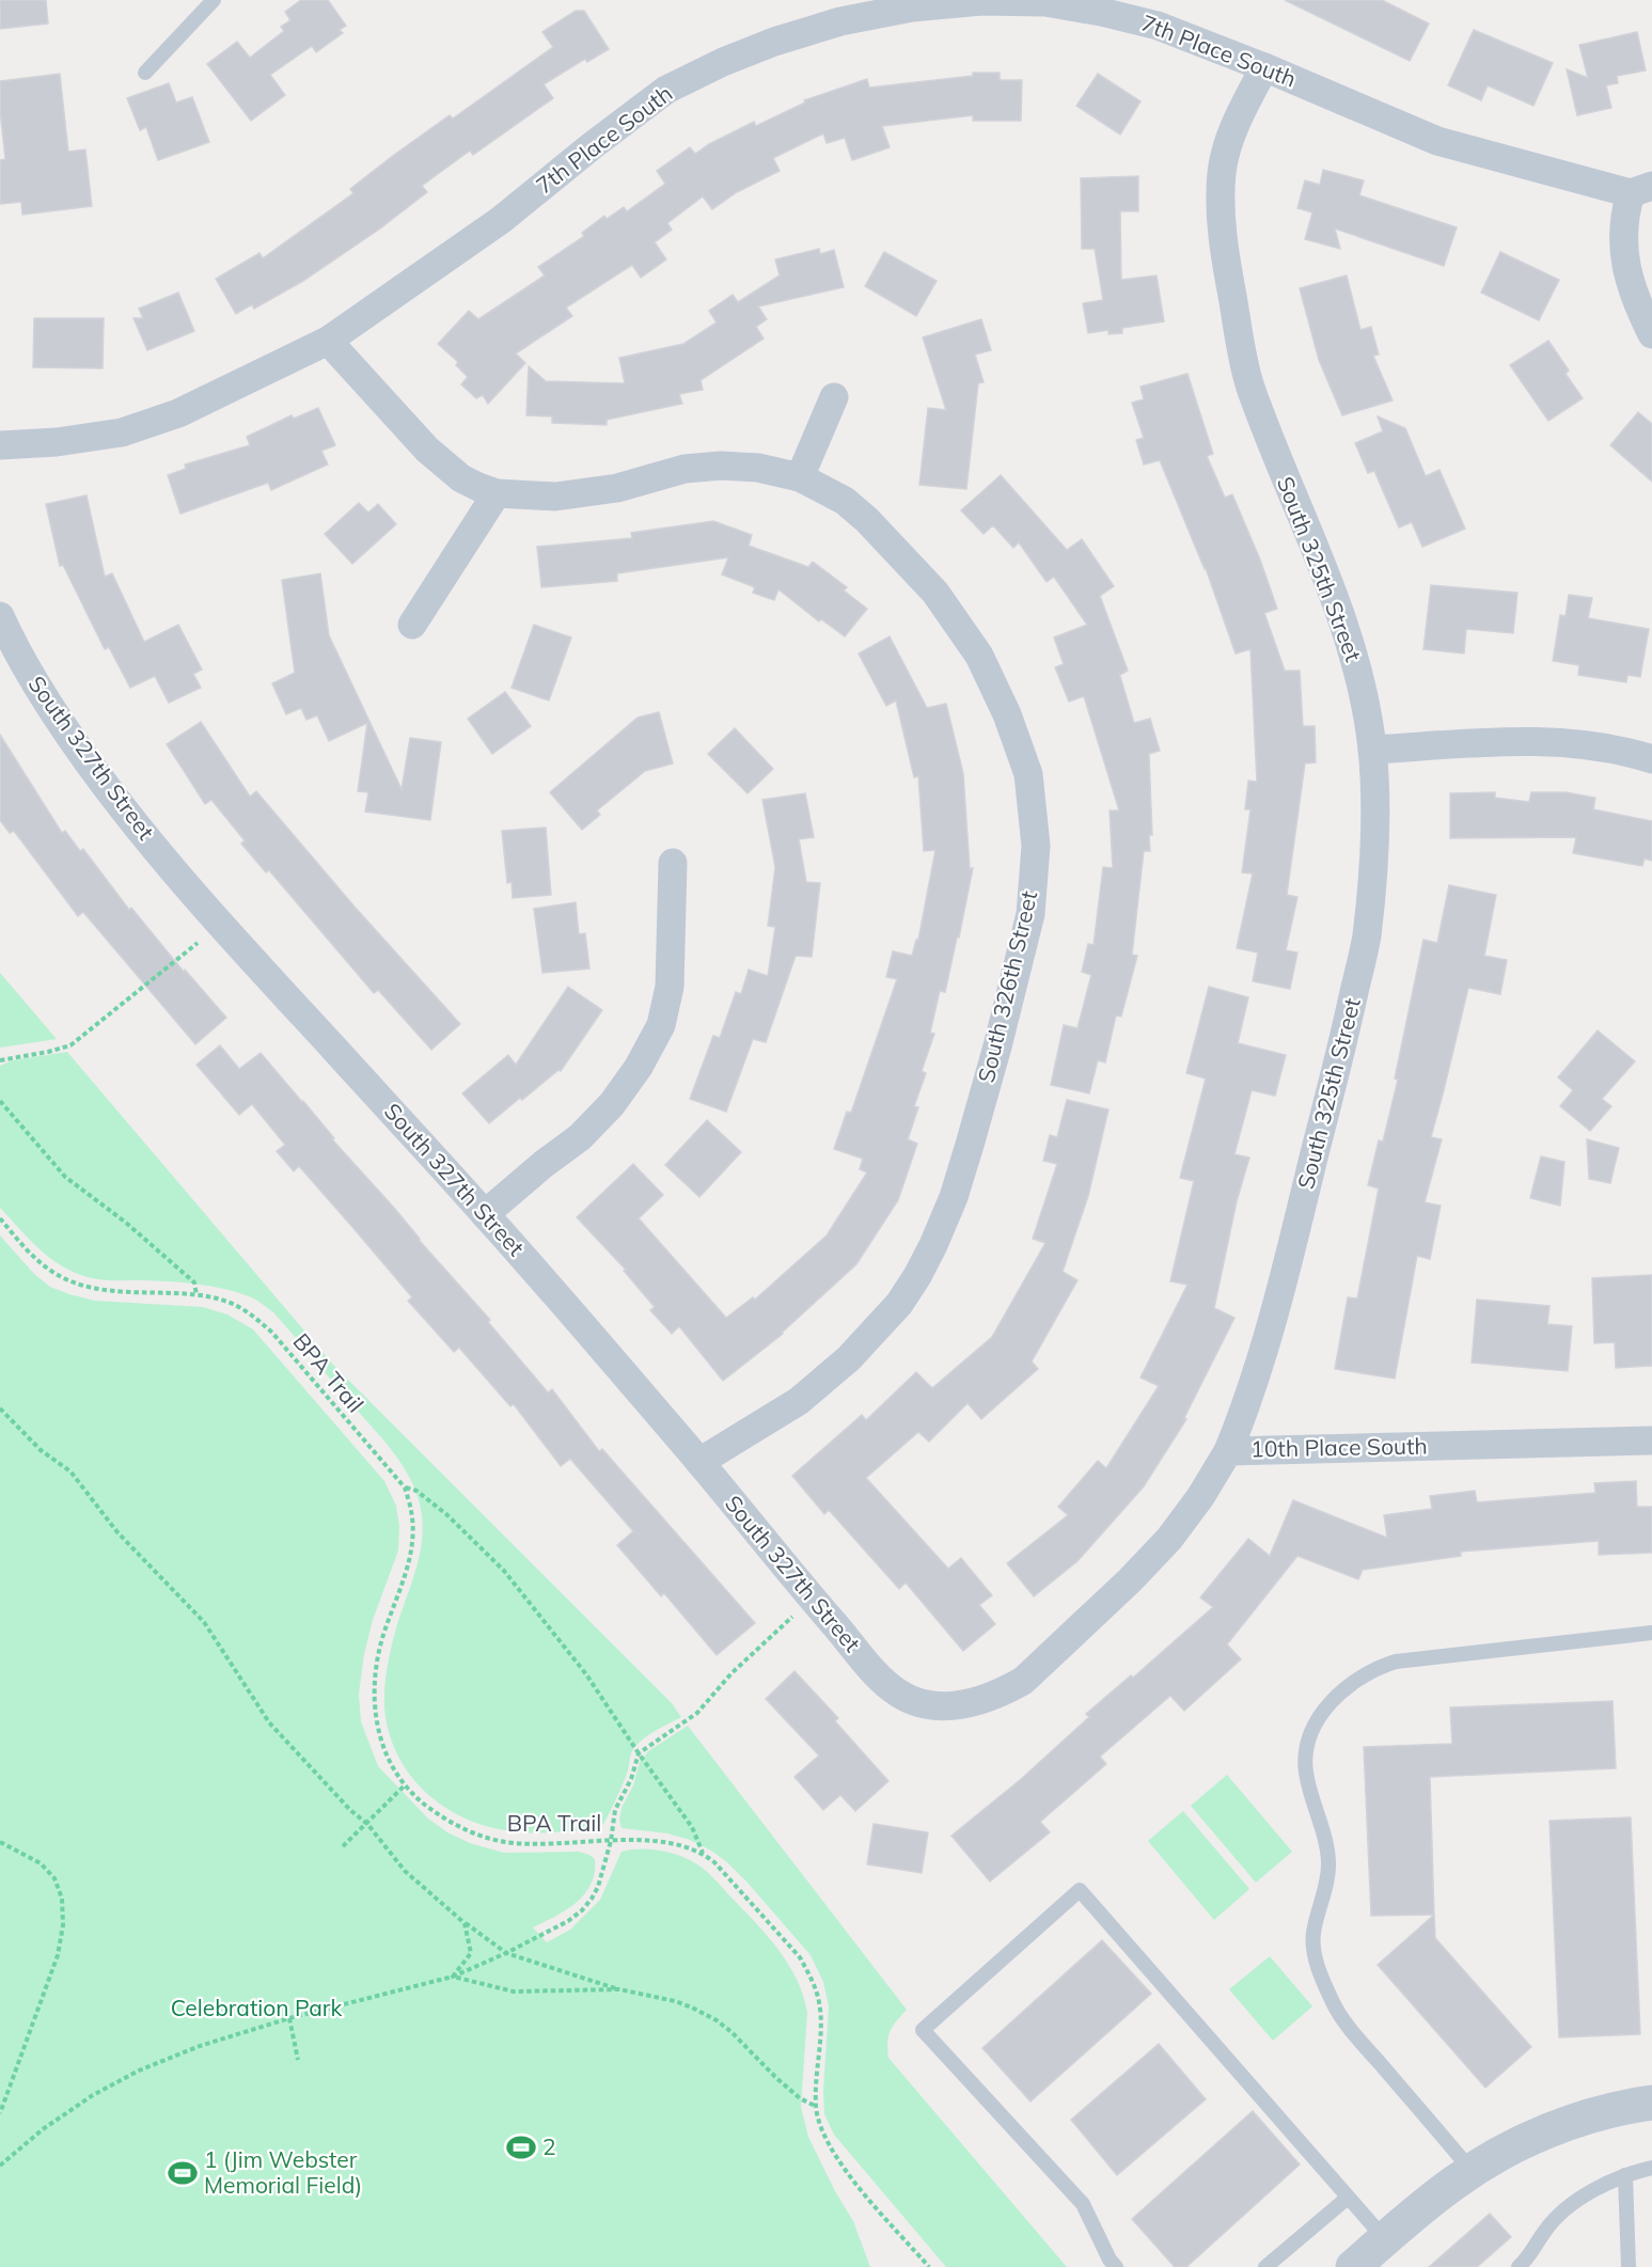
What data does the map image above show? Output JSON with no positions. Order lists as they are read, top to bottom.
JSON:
{
  "streets": {
    "street": [
      "7th Place South",
      "South 325th Street",
      "South 327th Street",
      "South 326th Street",
      "10th Place South"
    ],
    "path": ["BPA Trail"]
  },
  "crossings": [
    ["7th Place South", "South 325th Street"],
    ["7th Place South", "South 326th Street"],
    ["South 325th Street", "10th Place South"],
    ["South 327th Street", "South 326th Street"],
    ["South 327th Street", "10th Place South"]
  ],
  "parks": ["Celebration Park"],
  "places": {
    "sports": ["2", "1 (Jim Webster Memorial Field)"]
  }
}
